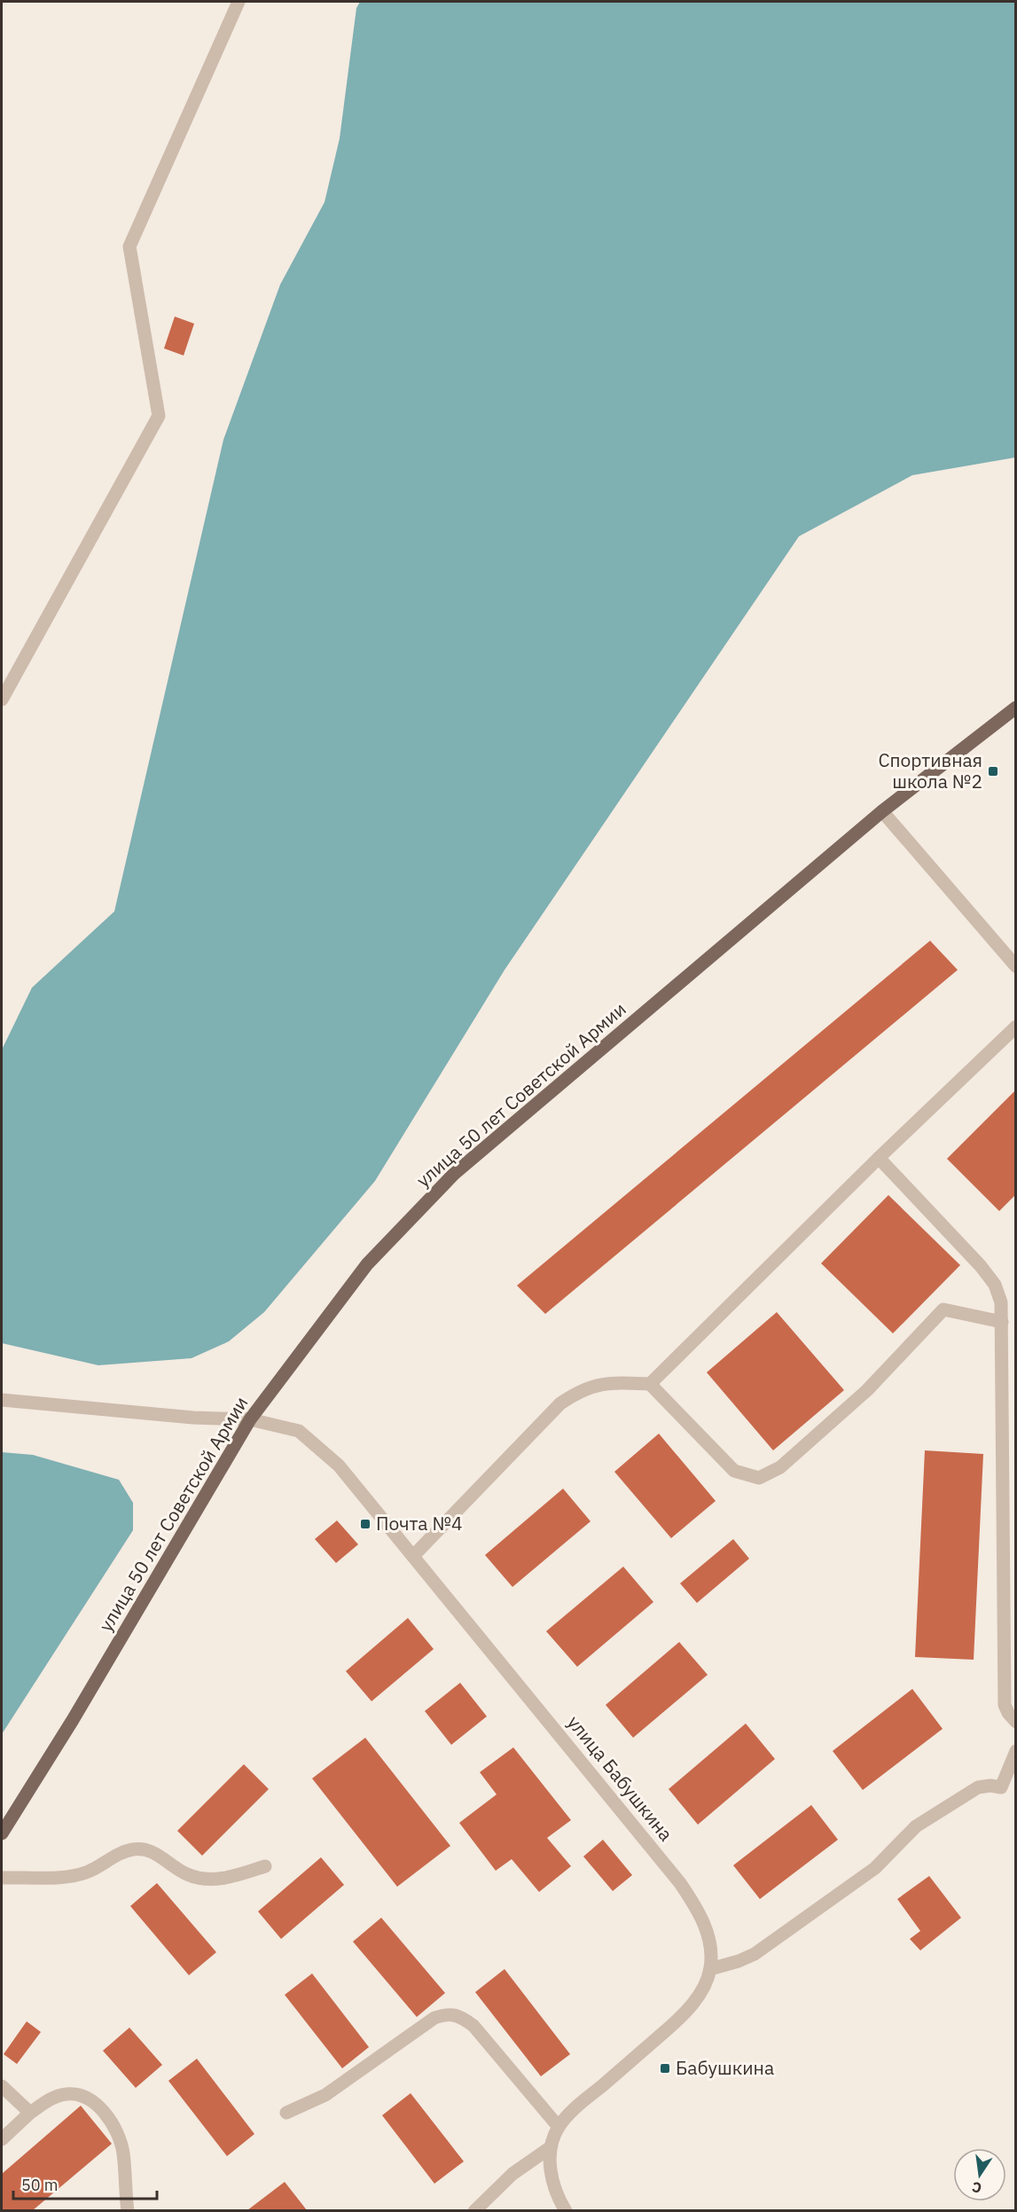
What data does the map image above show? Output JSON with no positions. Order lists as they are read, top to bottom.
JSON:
{
  "streets": {
    "main road": ["улица 50 лет Советской Армии"],
    "street": ["улица Бабушкина"]
  },
  "crossings": [
    ["улица 50 лет Советской Армии", "улица Бабушкина"]
  ],
  "places": {
    "transit": ["Спортивная школа №2", "Почта №4", "Бабушкина"]
  },
  "scale_bar": "50 m",
  "north": "bottom"
}
